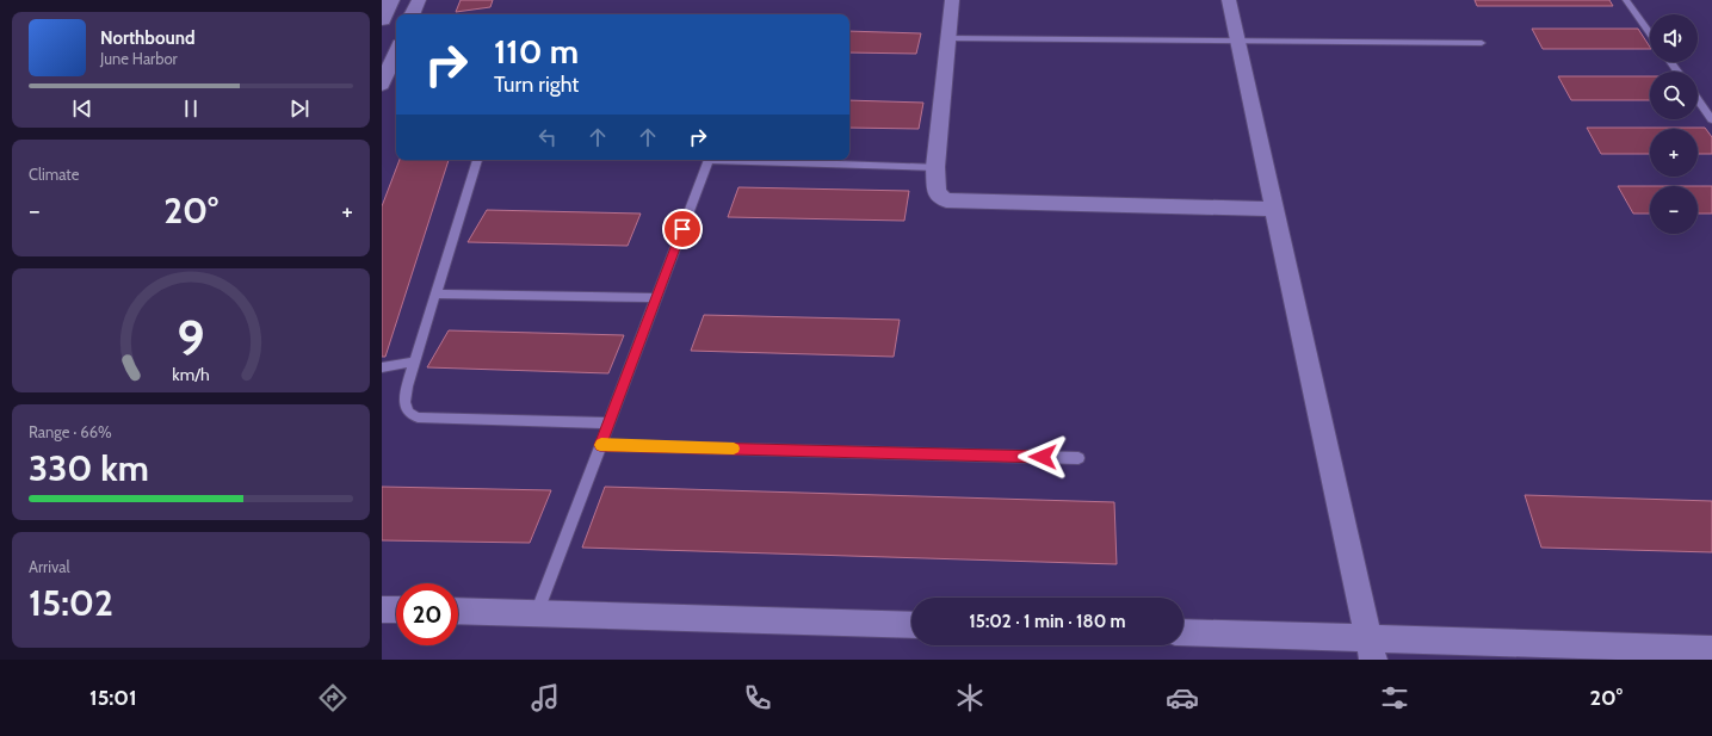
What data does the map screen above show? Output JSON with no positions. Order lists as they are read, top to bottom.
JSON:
{
  "page": {
    "map_buttons": ["+", "−"],
    "turn": ["110 m", "Turn right"],
    "song": ["Northbound", "June Harbor"],
    "tile": [
      "Climate",
      ["Range · 66%", "330 km"],
      ["Arrival", "15:02"]
    ],
    "heat": ["−", "20°", "+"],
    "limit": "20",
    "trip": "15:02 · 1 min · 180 m",
    "tabs": ["15:01", "20°"],
    "gauge": ["9", "km/h"]
  }
}
